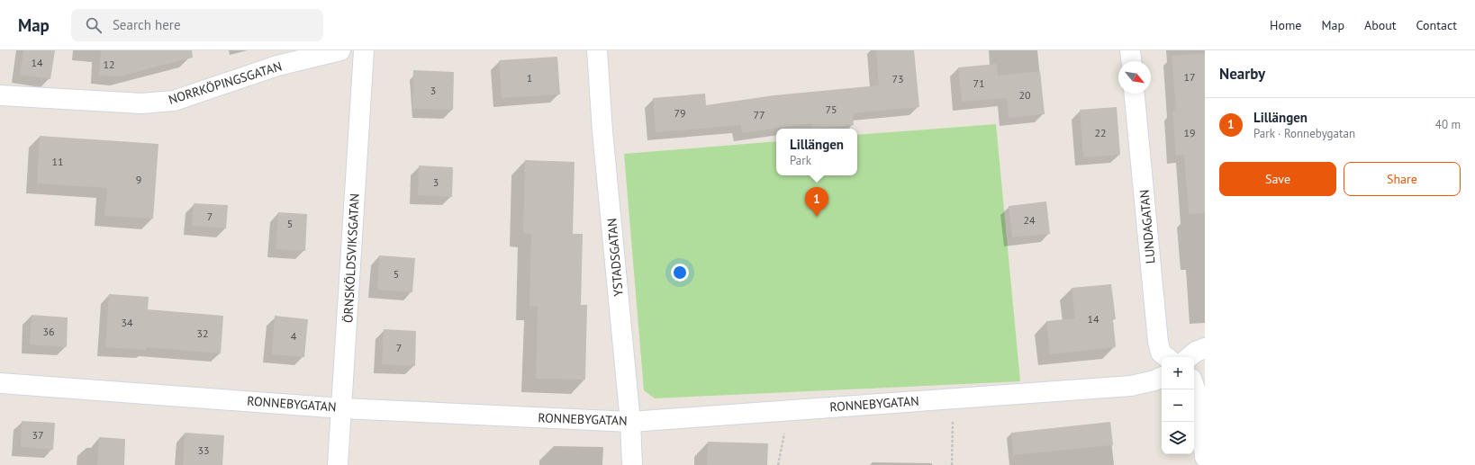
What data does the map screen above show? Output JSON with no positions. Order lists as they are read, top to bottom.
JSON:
{
  "streets": {
    "street": [
      "NORRKÖPINGSGATAN",
      "LUNDAGATAN",
      "YSTADSGATAN",
      "ÖRNSKÖLDSVIKSGATAN",
      "RONNEBYGATAN"
    ]
  },
  "crossings": [
    ["YSTADSGATAN", "RONNEBYGATAN"],
    ["ÖRNSKÖLDSVIKSGATAN", "RONNEBYGATAN"]
  ],
  "house_numbers": [
    "14",
    "12",
    "17",
    "1",
    "73",
    "71",
    "3",
    "20",
    "75",
    "79",
    "77",
    "22",
    "19",
    "11",
    "9",
    "3",
    "7",
    "24",
    "5",
    "5",
    "14",
    "34",
    "36",
    "32",
    "4",
    "7",
    "37",
    "33"
  ],
  "north": "bottom right",
  "page": {
    "header": "Map",
    "search": "Search here",
    "nav": [
      "Home",
      "Map",
      "About",
      "Contact"
    ],
    "heading": "Nearby",
    "list": [
      {
        "mark": "1",
        "name": "Lillängen",
        "note": "Park · Ronnebygatan",
        "value": "40 m"
      }
    ],
    "popup": ["Lillängen", "Park"],
    "buttons": ["Save", "Share"],
    "pins": "1",
    "map_buttons": ["+", "−"]
  }
}
